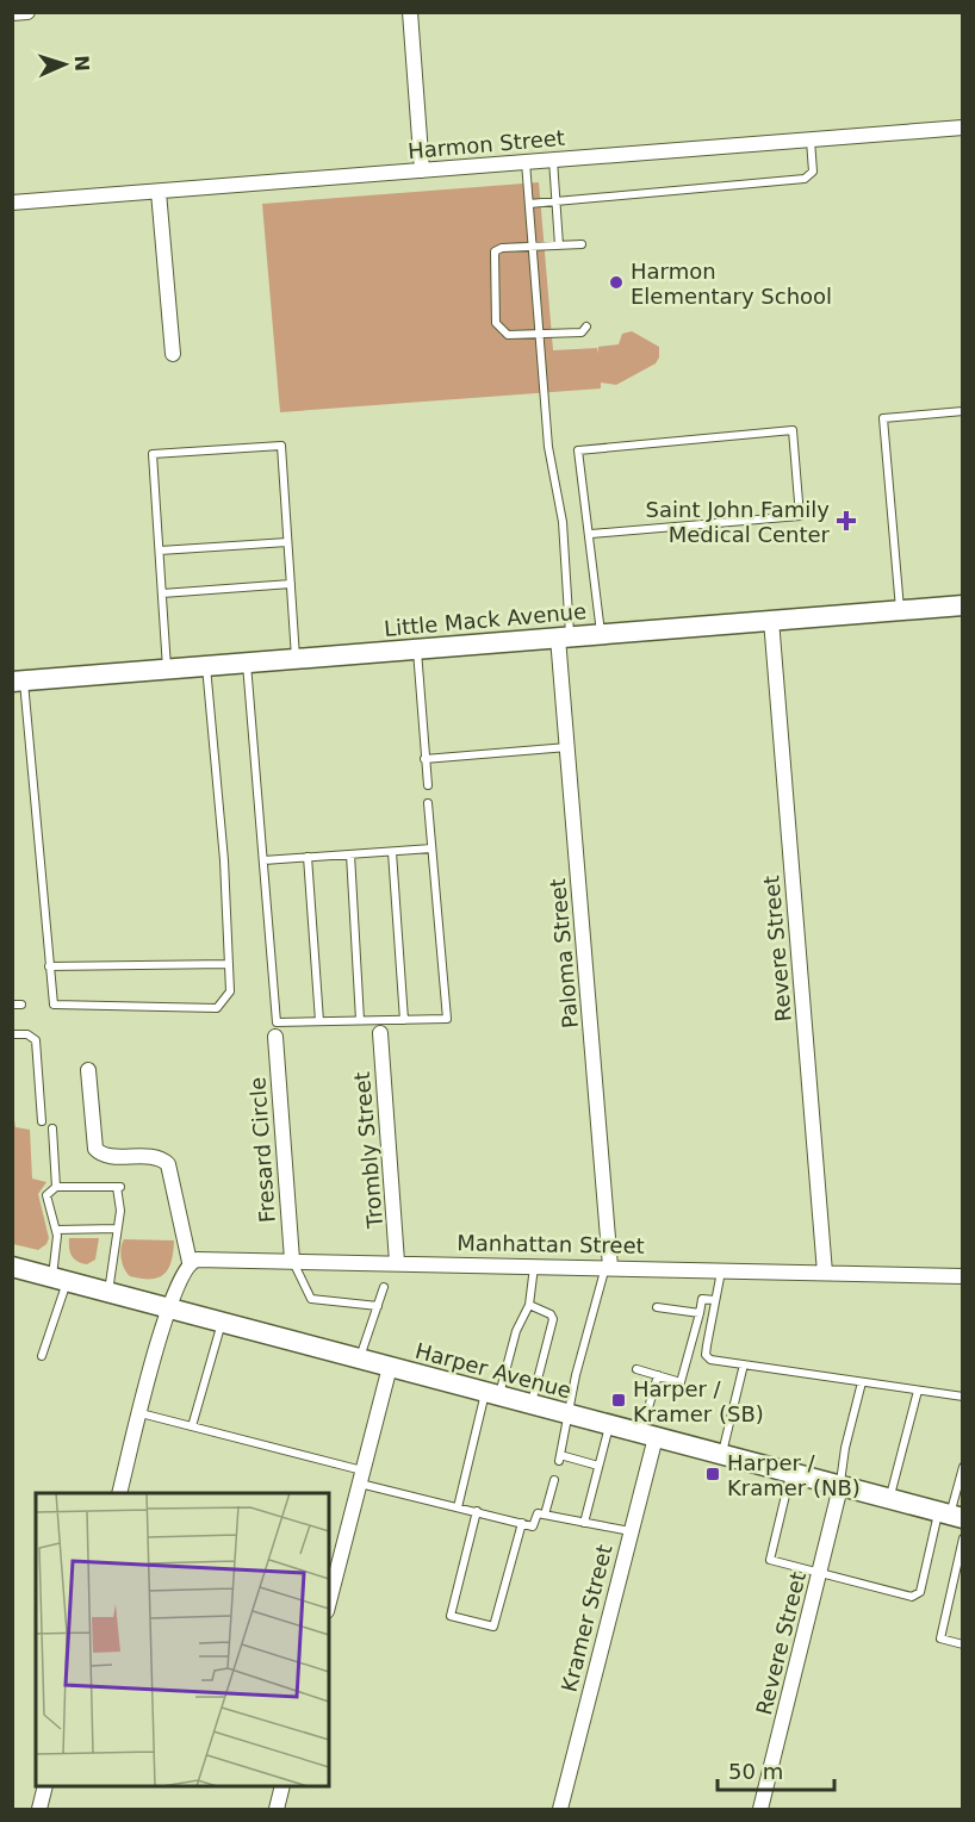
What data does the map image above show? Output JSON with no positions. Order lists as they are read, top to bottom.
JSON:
{
  "streets": {
    "main road": ["Little Mack Avenue", "Harper Avenue"],
    "street": [
      "Harmon Street",
      "Revere Street",
      "Paloma Street",
      "Fresard Circle",
      "Trombly Street",
      "Manhattan Street",
      "Kramer Street"
    ]
  },
  "crossings": [
    ["Little Mack Avenue", "Revere Street"],
    ["Little Mack Avenue", "Paloma Street"],
    ["Revere Street", "Manhattan Street"],
    ["Revere Street", "Harper Avenue"],
    ["Paloma Street", "Manhattan Street"],
    ["Fresard Circle", "Manhattan Street"],
    ["Trombly Street", "Manhattan Street"],
    ["Harper Avenue", "Kramer Street"]
  ],
  "places": {
    "other": ["Harmon Elementary School"],
    "health": ["Saint John Family Medical Center"],
    "transit": ["Harper / Kramer (SB)", "Harper / Kramer (NB)"]
  },
  "scale_bar": "50 m",
  "north": "right"
}
